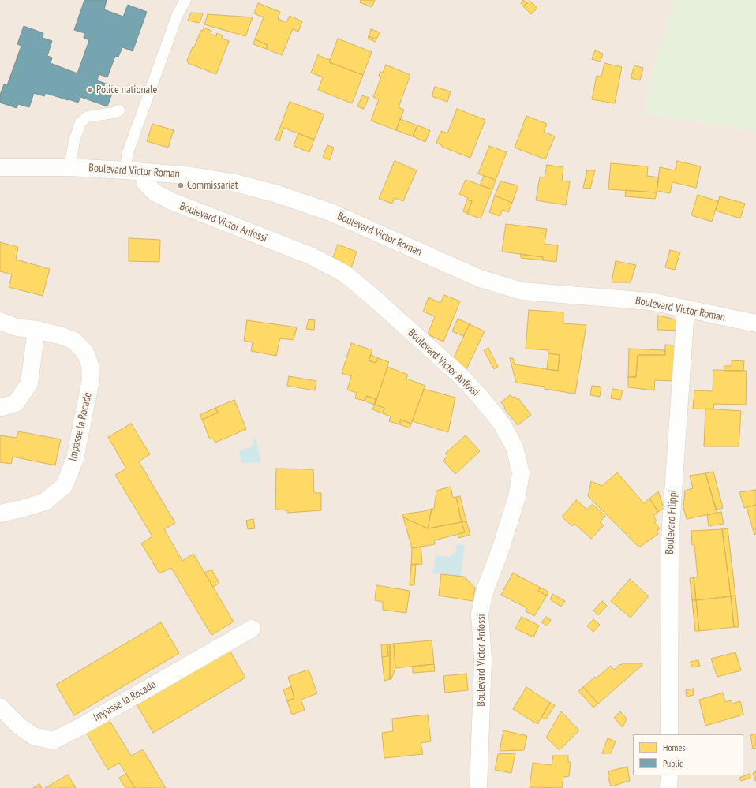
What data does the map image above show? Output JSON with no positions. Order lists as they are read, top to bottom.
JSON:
{
  "streets": {
    "street": [
      "Boulevard Victor Roman",
      "Boulevard Victor Anfossi",
      "Impasse la Rocade",
      "Boulevard Filippi"
    ]
  },
  "crossings": [
    ["Boulevard Victor Roman", "Boulevard Victor Anfossi"],
    ["Boulevard Victor Roman", "Boulevard Filippi"]
  ],
  "places": ["Police nationale", "Commissariat"],
  "legend": ["Homes", "Public"]
}
